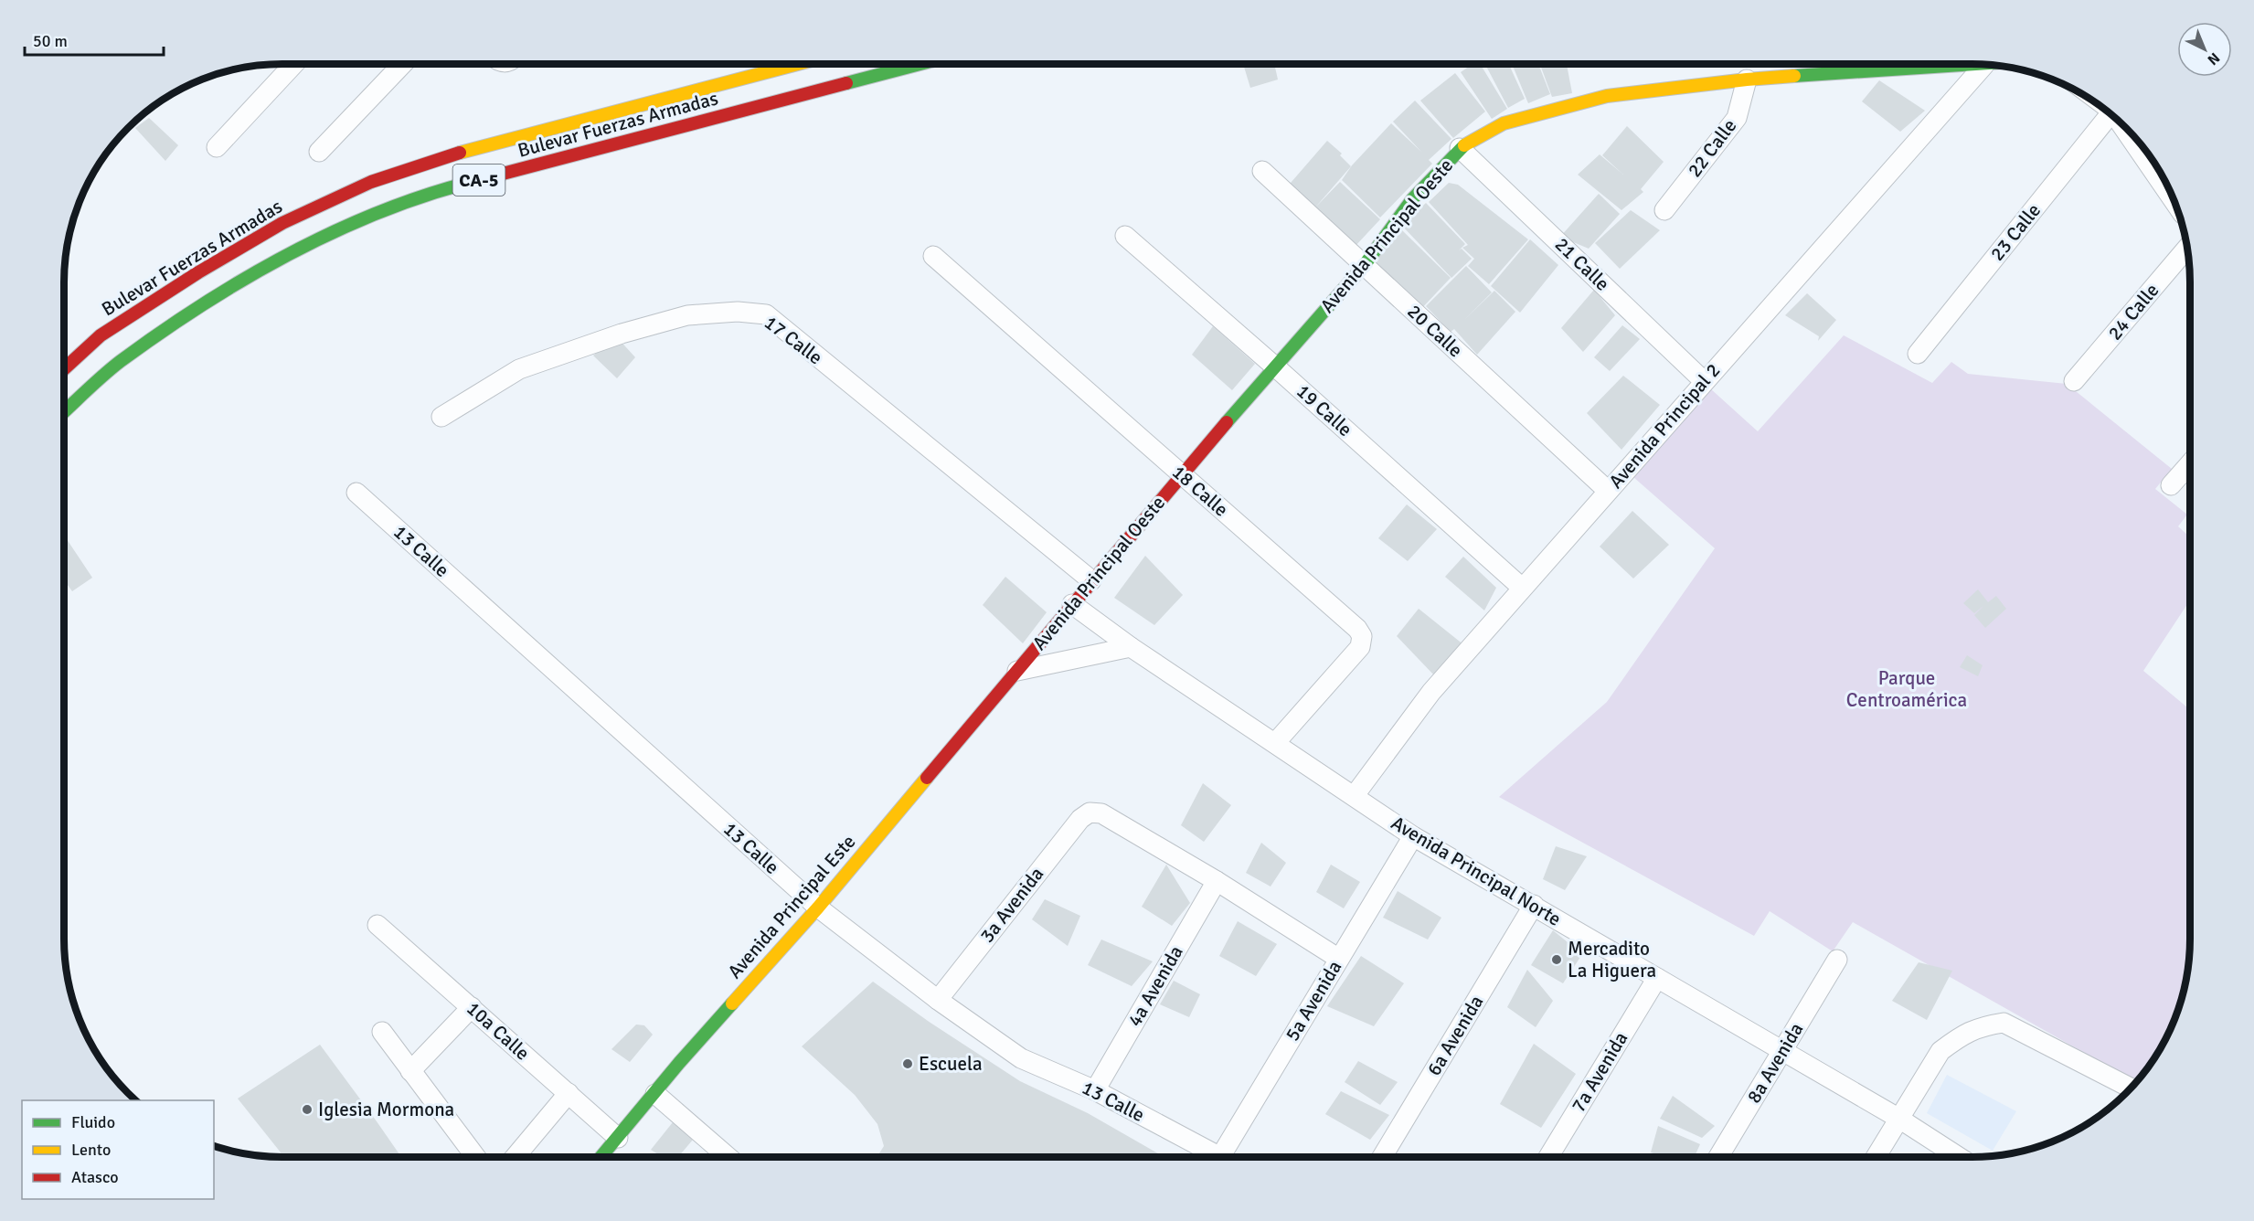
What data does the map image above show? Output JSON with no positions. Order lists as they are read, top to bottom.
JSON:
{
  "streets": {
    "main road": [
      "Bulevar Fuerzas Armadas",
      "CA-5",
      "Avenida Principal Oeste",
      "Avenida Principal Este"
    ],
    "street": [
      "22 Calle",
      "23 Calle",
      "21 Calle",
      "24 Calle",
      "20 Calle",
      "17 Calle",
      "19 Calle",
      "Avenida Principal 2",
      "18 Calle",
      "13 Calle",
      "Avenida Principal Norte",
      "3a Avenida",
      "4a Avenida",
      "5a Avenida",
      "10a Calle",
      "6a Avenida",
      "8a Avenida",
      "7a Avenida"
    ]
  },
  "crossings": [
    ["22 Calle", "Avenida Principal Oeste"],
    ["Avenida Principal Oeste", "21 Calle"],
    ["Avenida Principal Oeste", "20 Calle"],
    ["Avenida Principal Oeste", "17 Calle"],
    ["Avenida Principal Oeste", "19 Calle"],
    ["Avenida Principal Oeste", "18 Calle"],
    ["Avenida Principal Oeste", "Avenida Principal Norte"],
    ["Avenida Principal Oeste", "Avenida Principal Este"],
    ["21 Calle", "Avenida Principal 2"],
    ["20 Calle", "Avenida Principal 2"],
    ["19 Calle", "Avenida Principal 2"],
    ["Avenida Principal 2", "Avenida Principal Norte"],
    ["18 Calle", "Avenida Principal Norte"],
    ["13 Calle", "3a Avenida"],
    ["13 Calle", "Avenida Principal Este"],
    ["13 Calle", "4a Avenida"],
    ["Avenida Principal Norte", "5a Avenida"],
    ["Avenida Principal Norte", "6a Avenida"],
    ["Avenida Principal Norte", "8a Avenida"],
    ["Avenida Principal Norte", "7a Avenida"],
    ["3a Avenida", "4a Avenida"],
    ["Avenida Principal Este", "10a Calle"]
  ],
  "parks": ["Parque Centroamérica"],
  "places": ["Mercadito La Higuera", "Escuela", "Iglesia Mormona"],
  "legend": ["Fluido", "Lento", "Atasco"],
  "scale_bar": "50 m",
  "north": "bottom right"
}
